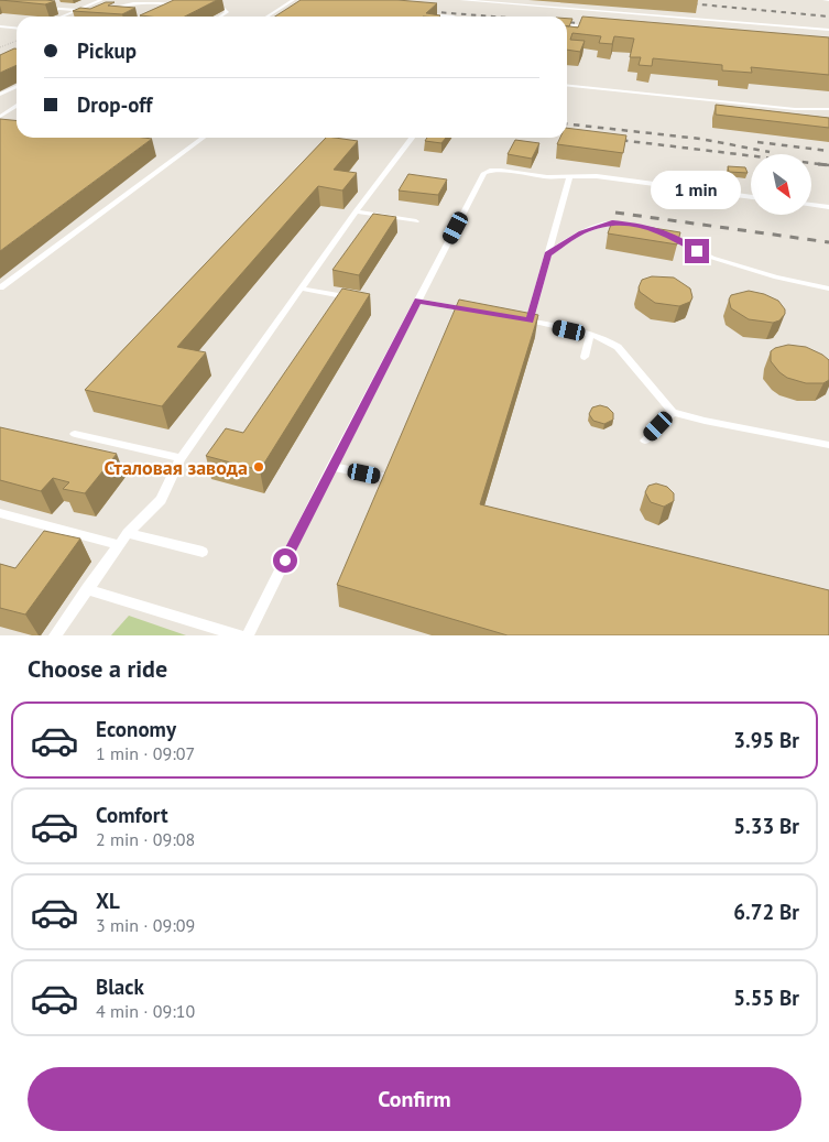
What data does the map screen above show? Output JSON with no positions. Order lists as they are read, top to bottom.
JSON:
{
  "places": ["Сталовая завода"],
  "north": "bottom right",
  "page": {
    "banner": ["Pickup", "Drop-off"],
    "bubble": "1 min",
    "heading": "Choose a ride",
    "list": [
      {
        "name": "Economy",
        "note": "1 min · 09:07",
        "value": "3.95 Br"
      },
      {
        "name": "Comfort",
        "note": "2 min · 09:08",
        "value": "5.33 Br"
      },
      {
        "name": "XL",
        "note": "3 min · 09:09",
        "value": "6.72 Br"
      },
      {
        "name": "Black",
        "note": "4 min · 09:10",
        "value": "5.55 Br"
      }
    ],
    "buttons": "Confirm"
  }
}
